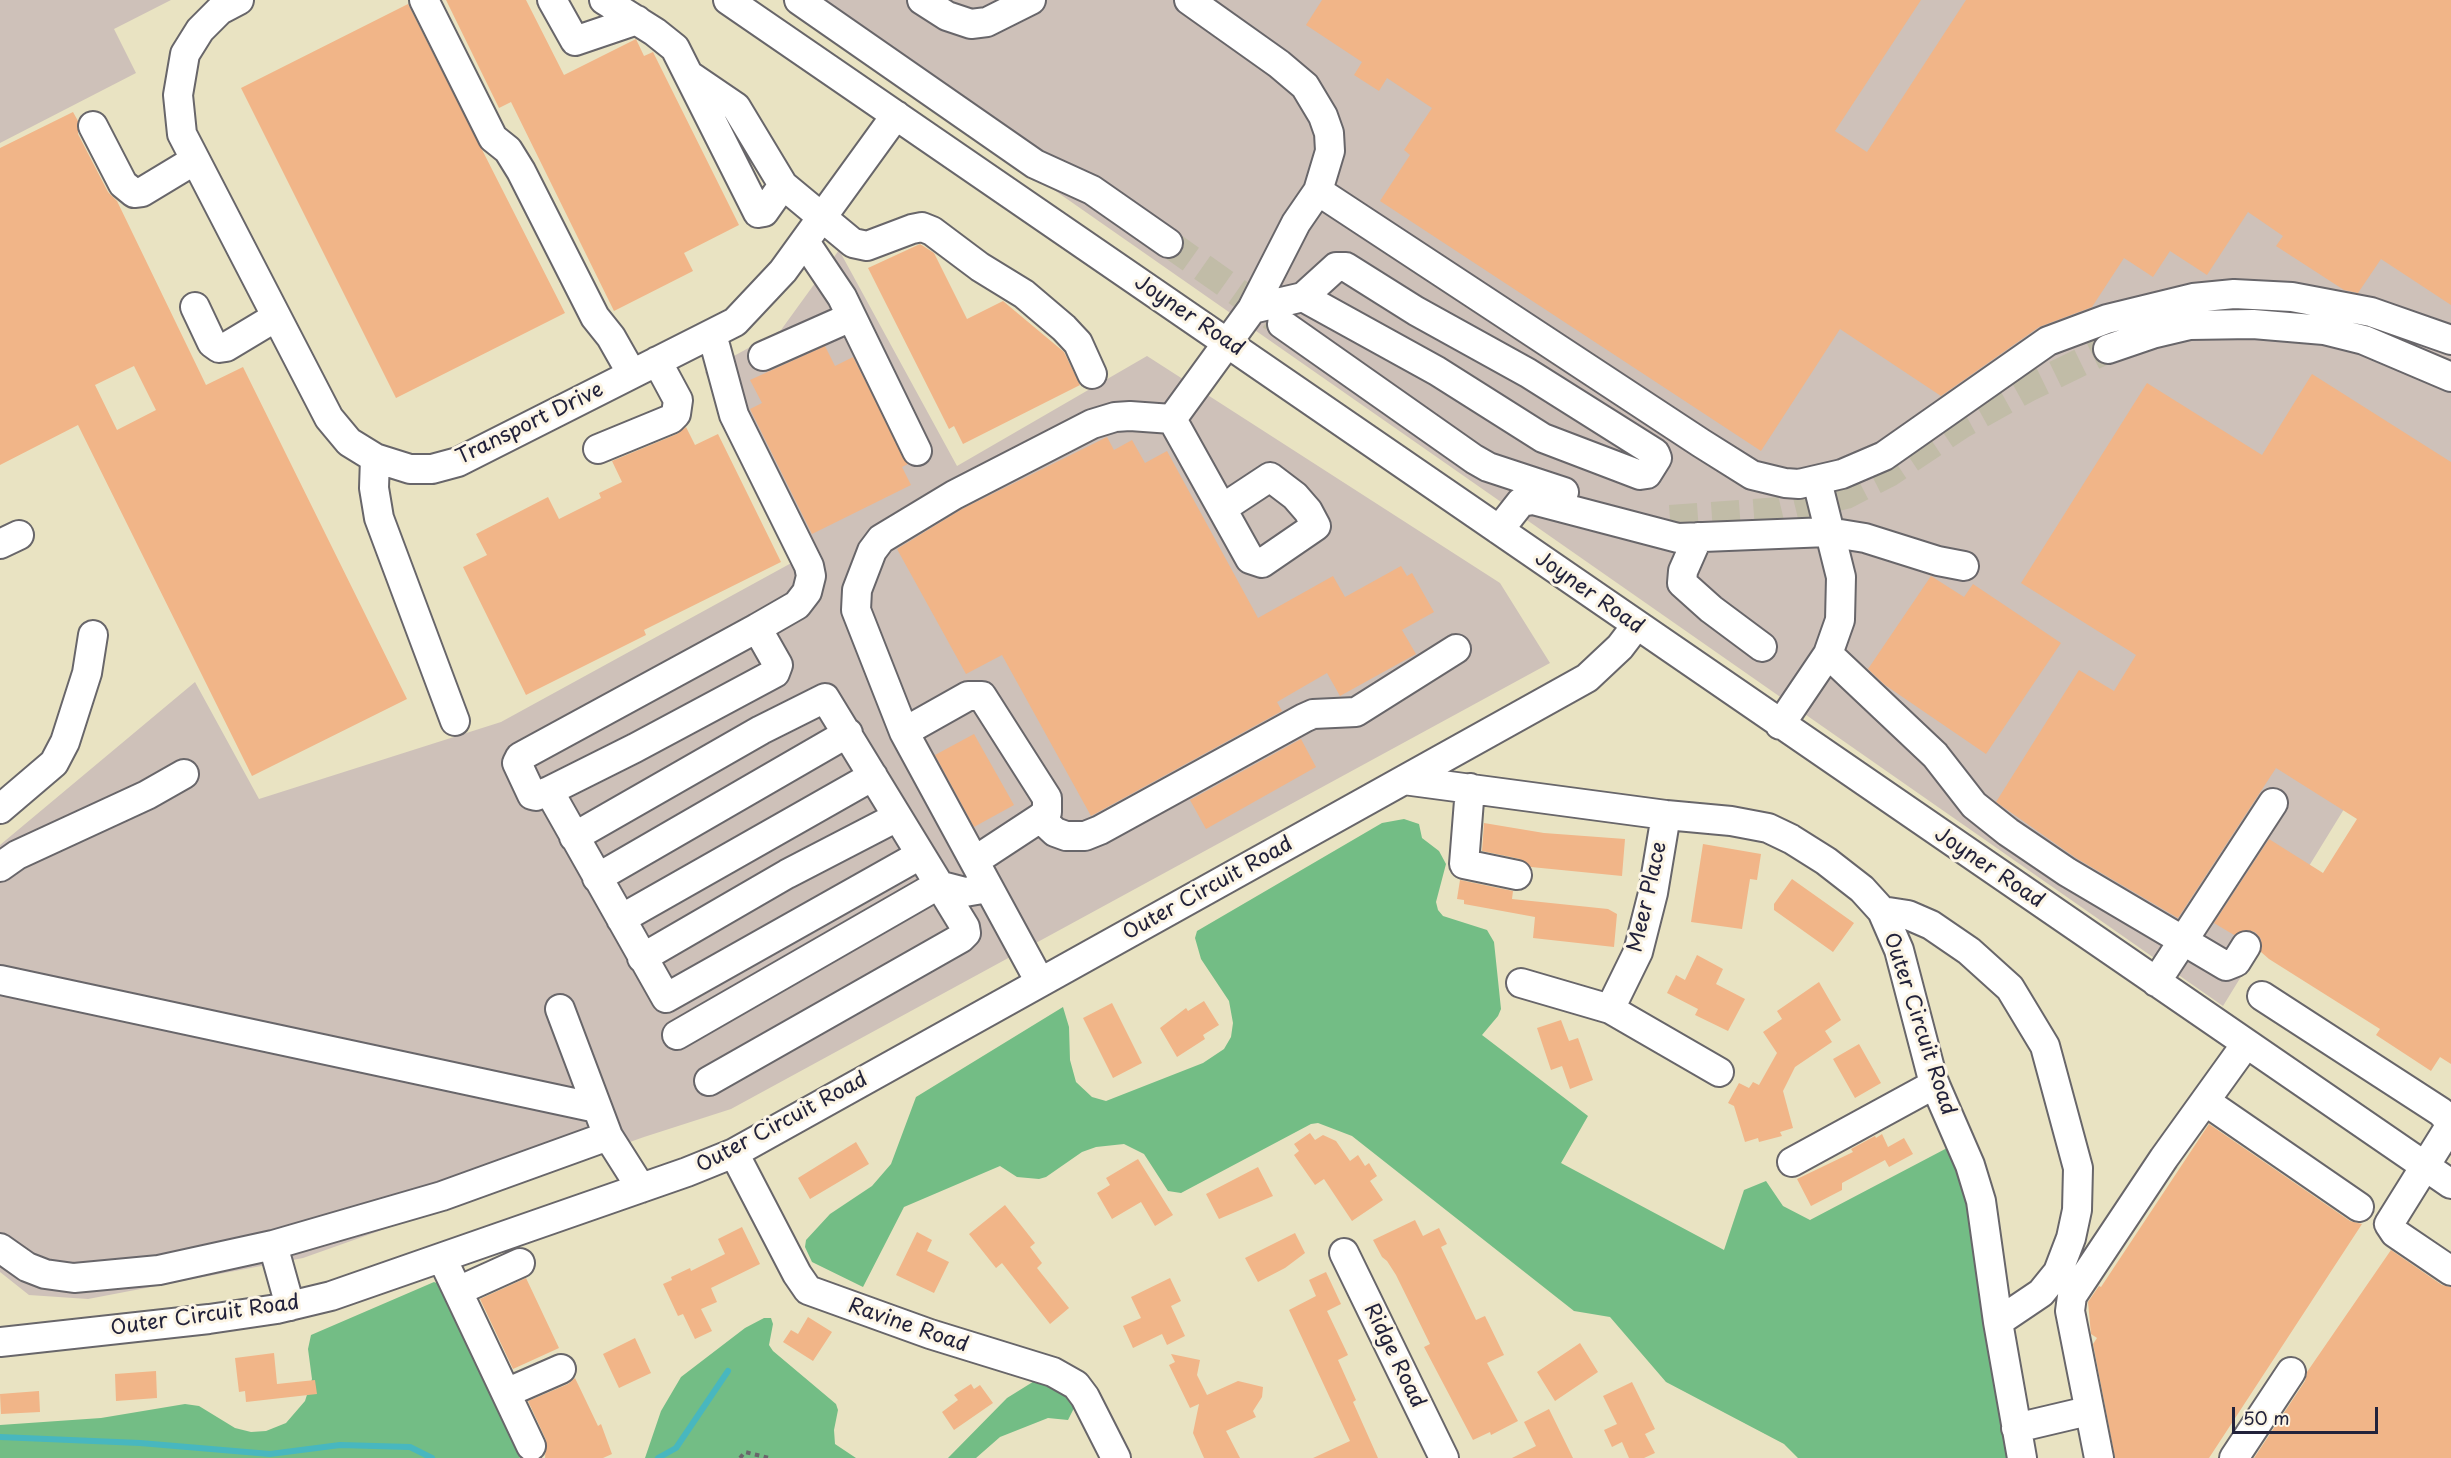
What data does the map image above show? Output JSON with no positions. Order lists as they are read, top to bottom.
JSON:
{
  "streets": {
    "street": [
      "Joyner Road",
      "Transport Drive",
      "Outer Circuit Road",
      "Meer Place",
      "Ravine Road",
      "Ridge Road"
    ]
  },
  "crossings": [
    ["Joyner Road", "Transport Drive"],
    ["Joyner Road", "Outer Circuit Road"],
    ["Outer Circuit Road", "Meer Place"],
    ["Outer Circuit Road", "Ravine Road"]
  ],
  "scale_bar": "50 m"
}
